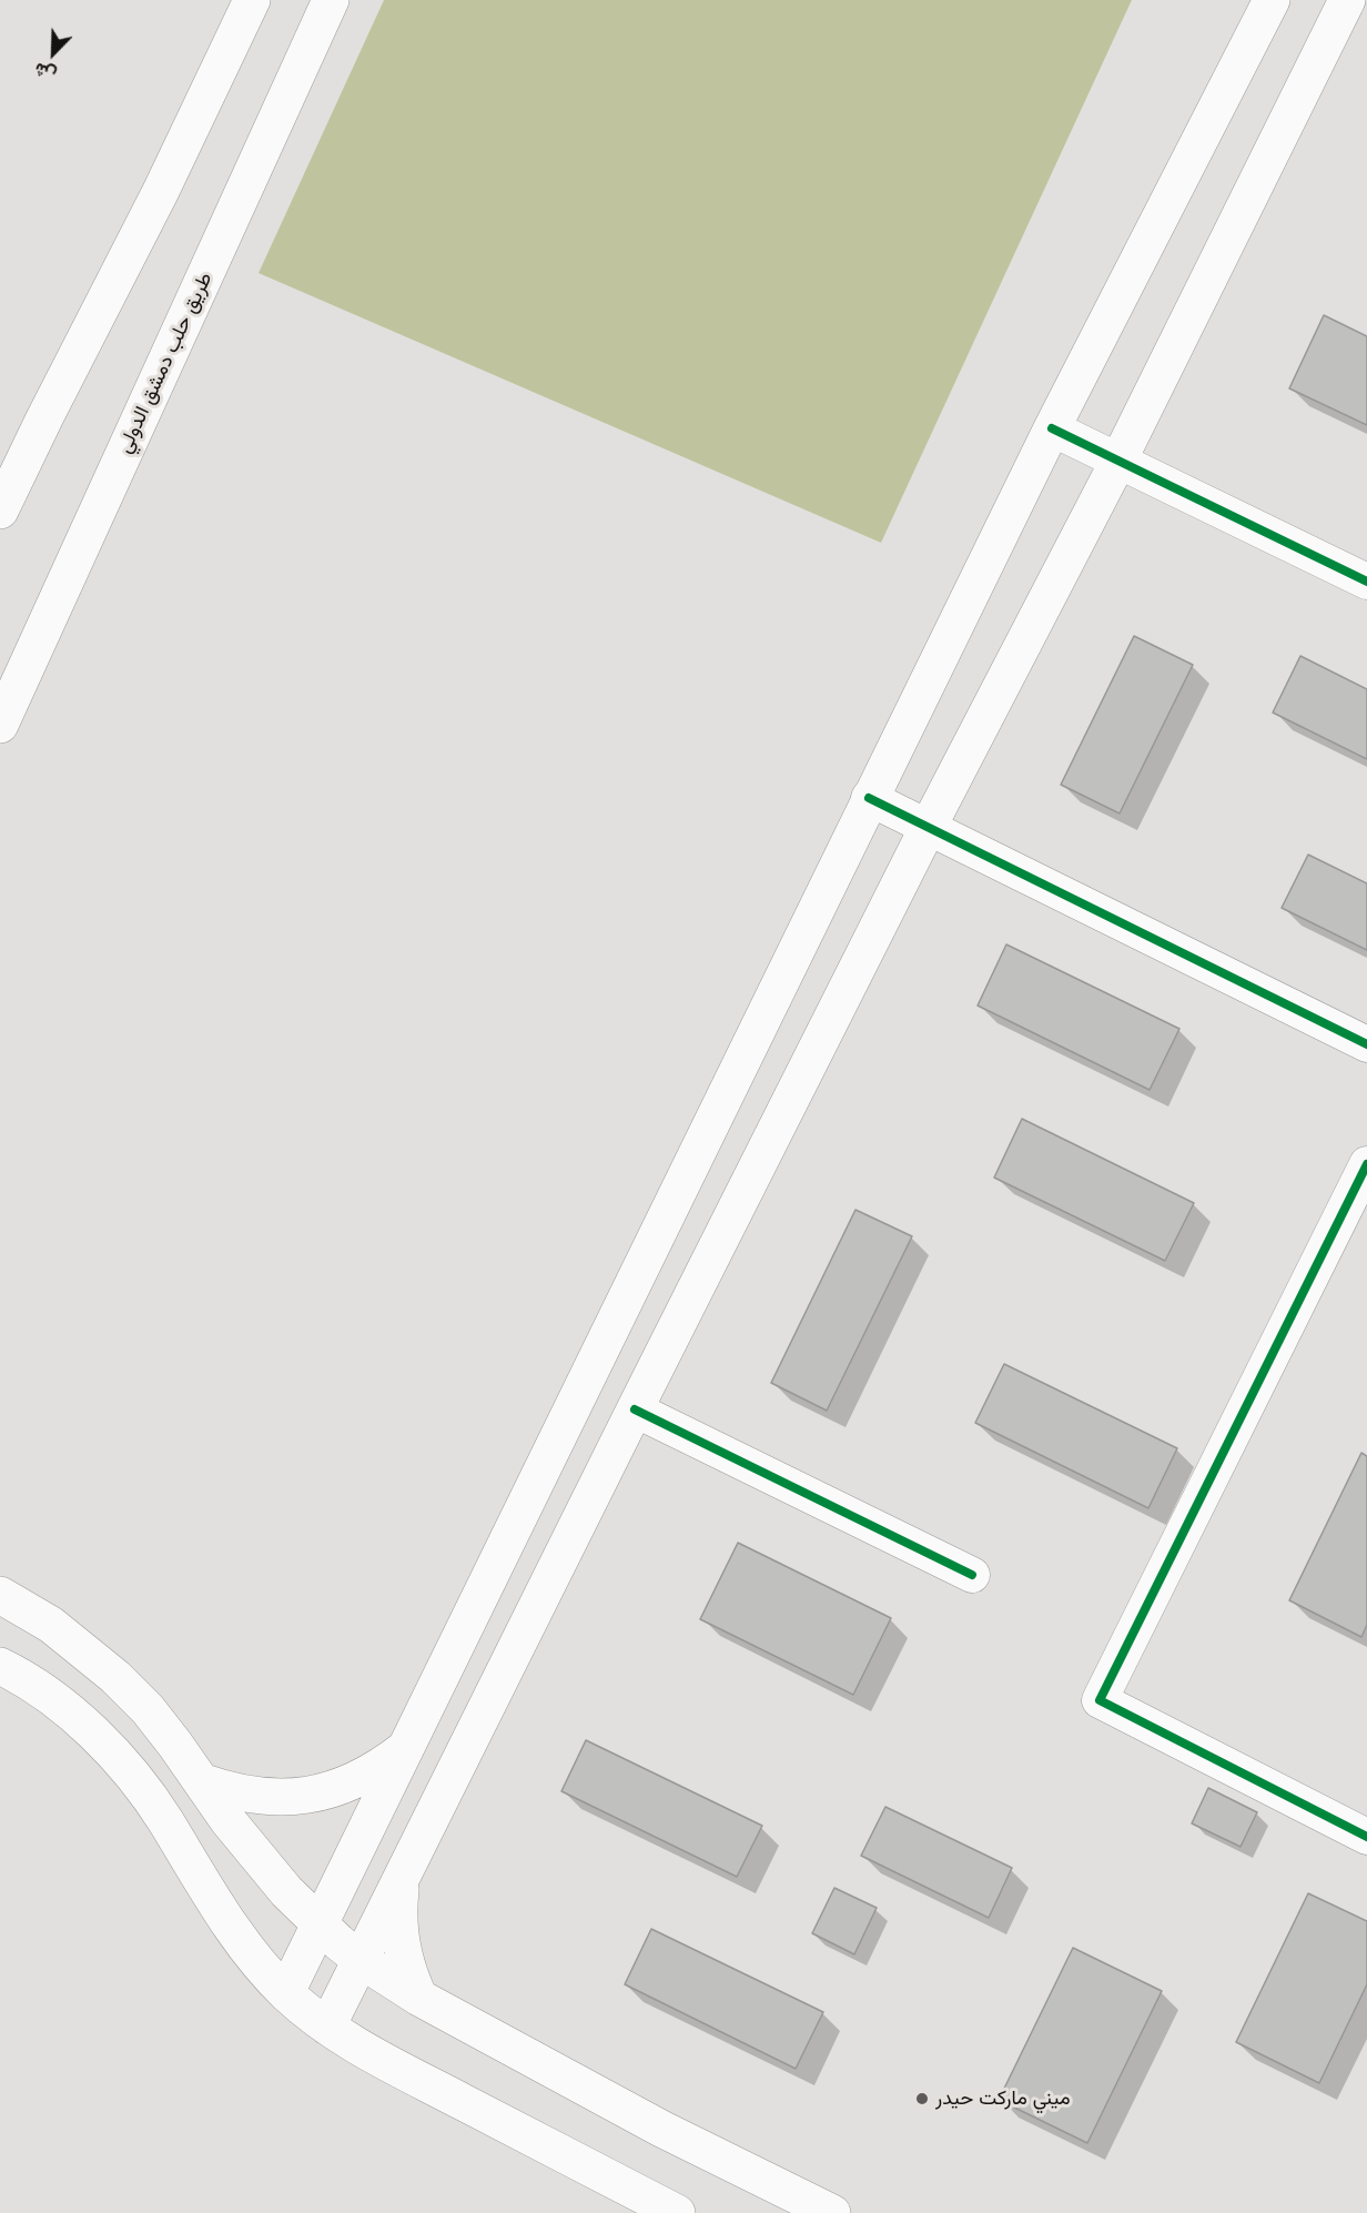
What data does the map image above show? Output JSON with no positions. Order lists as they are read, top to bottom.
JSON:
{
  "streets": {
    "main road": ["طريق حلب دمشق الدولي"]
  },
  "places": ["ميني ماركت حيدر"],
  "north": "bottom left"
}
